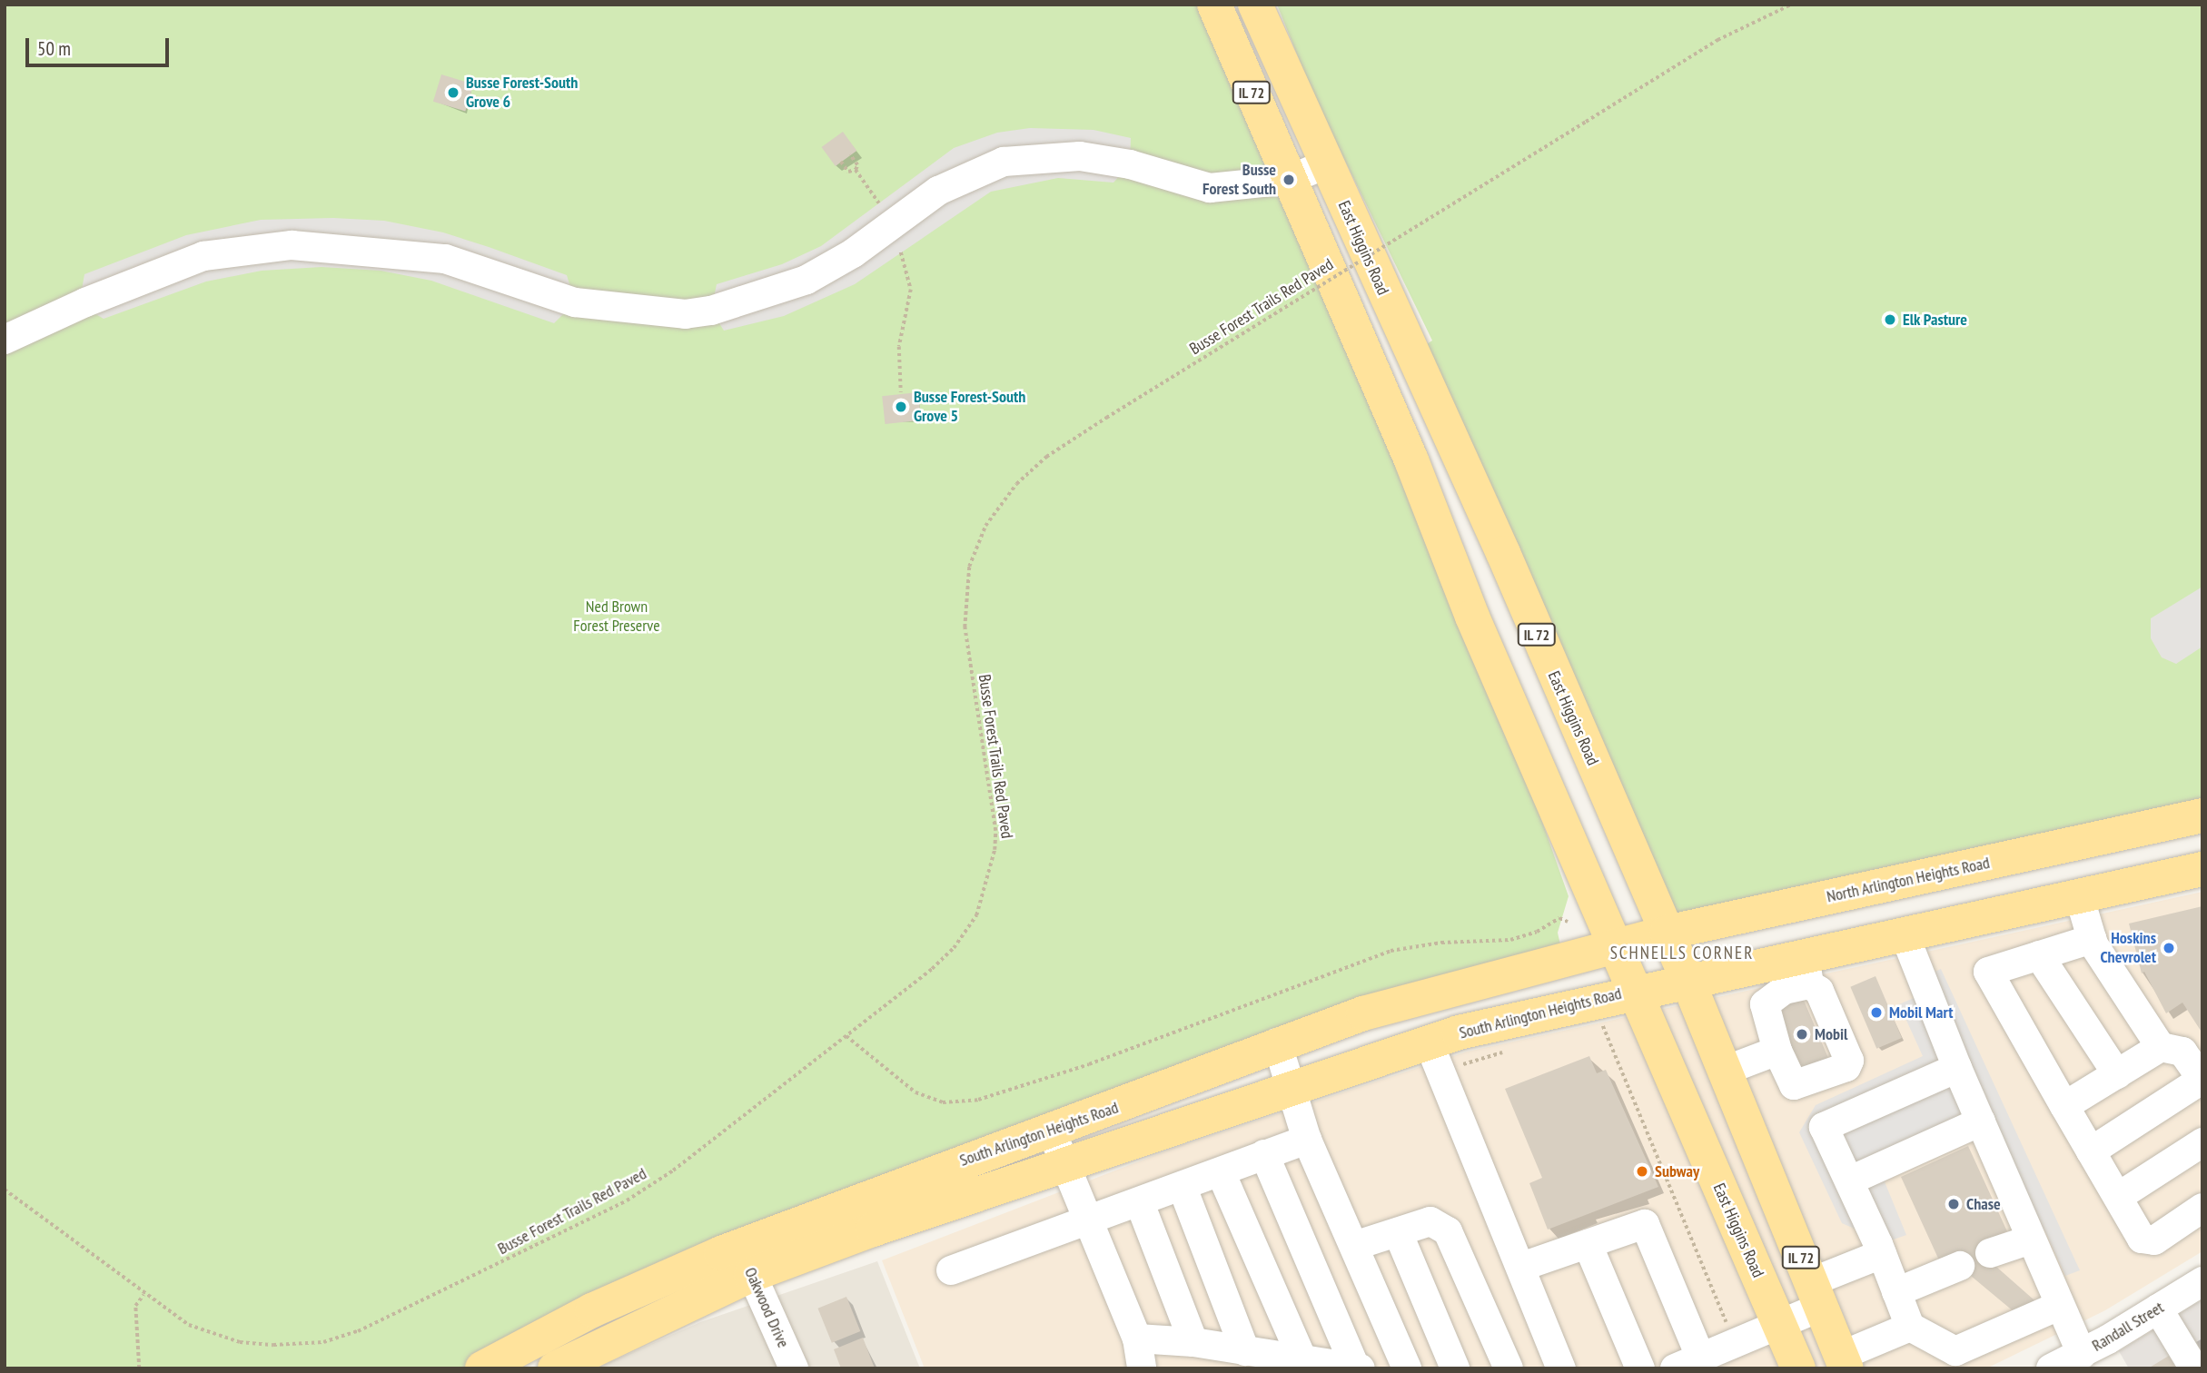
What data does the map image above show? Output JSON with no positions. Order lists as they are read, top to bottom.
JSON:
{
  "streets": {
    "main road": [
      "IL 72",
      "East Higgins Road",
      "North Arlington Heights Road",
      "South Arlington Heights Road"
    ],
    "street": ["Oakwood Drive", "Randall Street"],
    "path": ["Busse Forest Trails Red Paved"]
  },
  "crossings": [
    ["East Higgins Road", "North Arlington Heights Road"],
    ["East Higgins Road", "South Arlington Heights Road"],
    ["North Arlington Heights Road", "South Arlington Heights Road"],
    ["South Arlington Heights Road", "Oakwood Drive"]
  ],
  "districts": ["SCHNELLS CORNER"],
  "parks": ["Ned Brown Forest Preserve"],
  "places": [
    "Busse Forest-South Grove 6",
    "Busse Forest South",
    "Elk Pasture",
    "Busse Forest-South Grove 5",
    "Hoskins Chevrolet",
    "Mobil Mart",
    "Mobil",
    "Subway",
    "Chase"
  ],
  "scale_bar": "50 m"
}
